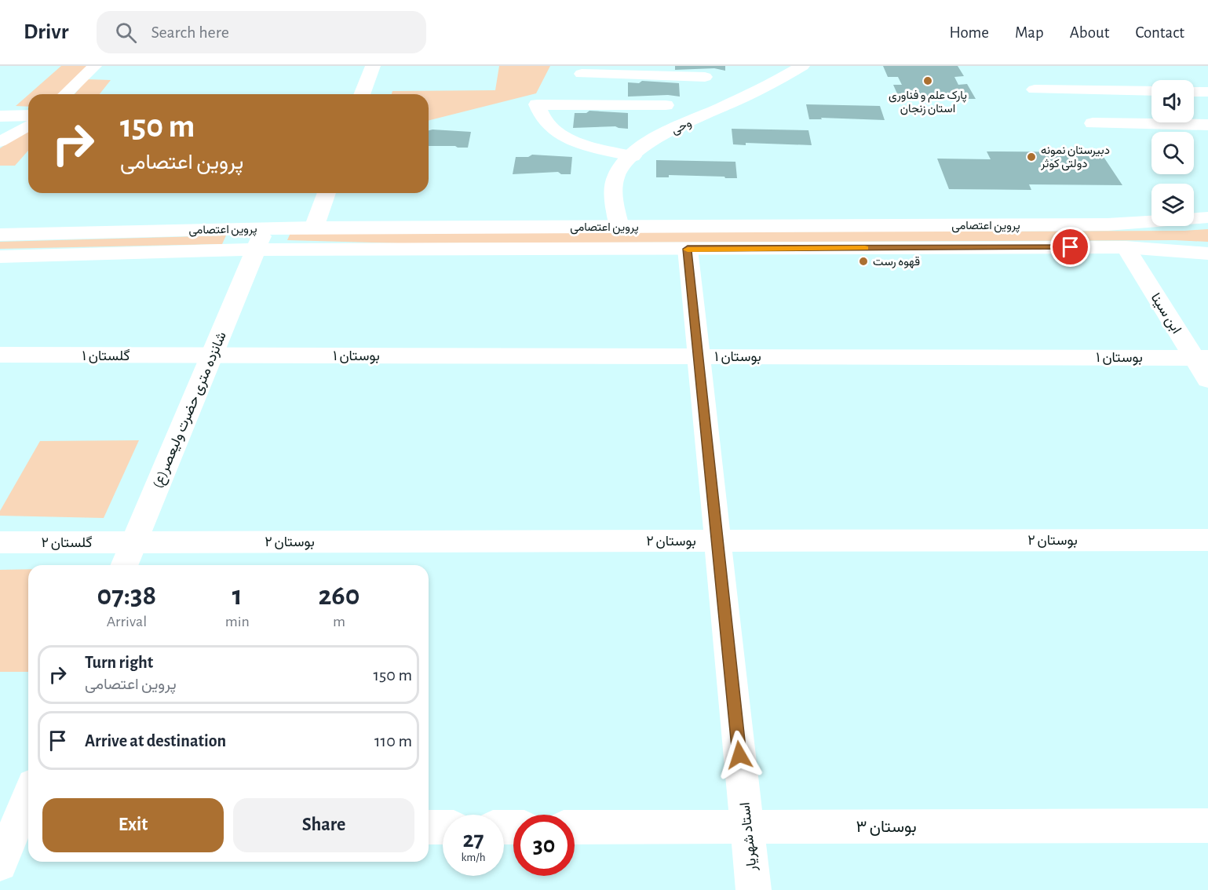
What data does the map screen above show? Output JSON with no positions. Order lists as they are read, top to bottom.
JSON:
{
  "streets": {
    "street": [
      "وحی",
      "پروین اعتصامی",
      "ابن سینا",
      "گلستان ۱",
      "بوستان ۱",
      "شانزده متری حضرت ولیعصر(ع)",
      "بوستان ۲",
      "گلستان ۲",
      "بوستان ۳",
      "استاد شهریار"
    ]
  },
  "crossings": [
    ["وحی", "پروین اعتصامی"],
    ["پروین اعتصامی", "ابن سینا"],
    ["پروین اعتصامی", "شانزده متری حضرت ولیعصر(ع)"],
    ["پروین اعتصامی", "استاد شهریار"],
    ["ابن سینا", "بوستان ۱"],
    ["گلستان ۱", "بوستان ۱"],
    ["گلستان ۱", "شانزده متری حضرت ولیعصر(ع)"],
    ["بوستان ۱", "شانزده متری حضرت ولیعصر(ع)"],
    ["بوستان ۱", "استاد شهریار"],
    ["شانزده متری حضرت ولیعصر(ع)", "بوستان ۲"],
    ["شانزده متری حضرت ولیعصر(ع)", "گلستان ۲"],
    ["بوستان ۲", "گلستان ۲"],
    ["بوستان ۲", "استاد شهریار"],
    ["بوستان ۳", "استاد شهریار"]
  ],
  "places": ["پارک علم و فناوری استان زنجان", "دبیرستان نمونه دولتی کوثر", "قهوه رست"],
  "page": {
    "header": "Drivr",
    "search": "Search here",
    "nav": [
      "Home",
      "Map",
      "About",
      "Contact"
    ],
    "turn": ["150 m", "پروین اعتصامی"],
    "eta": [
      "07:38",
      "Arrival",
      "1",
      "min",
      "260",
      "m"
    ],
    "list": [
      {
        "name": "Turn right",
        "note": "پروین اعتصامی",
        "value": "150 m"
      },
      {
        "name": "Arrive at destination",
        "value": "110 m"
      }
    ],
    "buttons": ["Exit", "Share"],
    "speed": "27 km/h",
    "limit": "30"
  }
}
